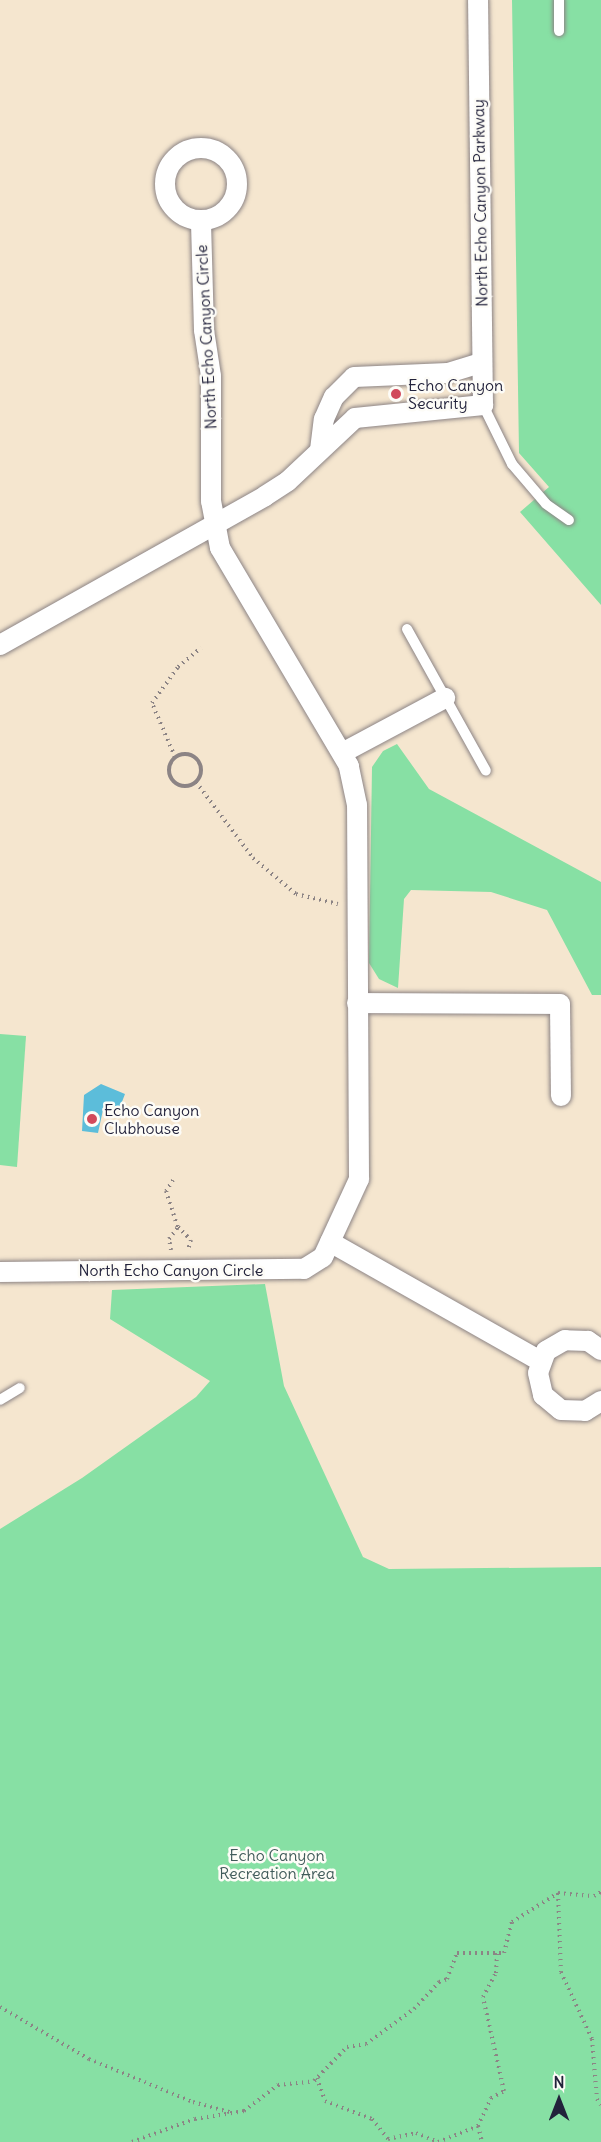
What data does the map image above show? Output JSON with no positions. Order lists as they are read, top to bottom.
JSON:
{
  "streets": {
    "street": ["North Echo Canyon Parkway", "North Echo Canyon Circle"]
  },
  "parks": ["Echo Canyon Recreation Area"],
  "places": ["Echo Canyon Security", "Echo Canyon Clubhouse"],
  "north": "top"
}
